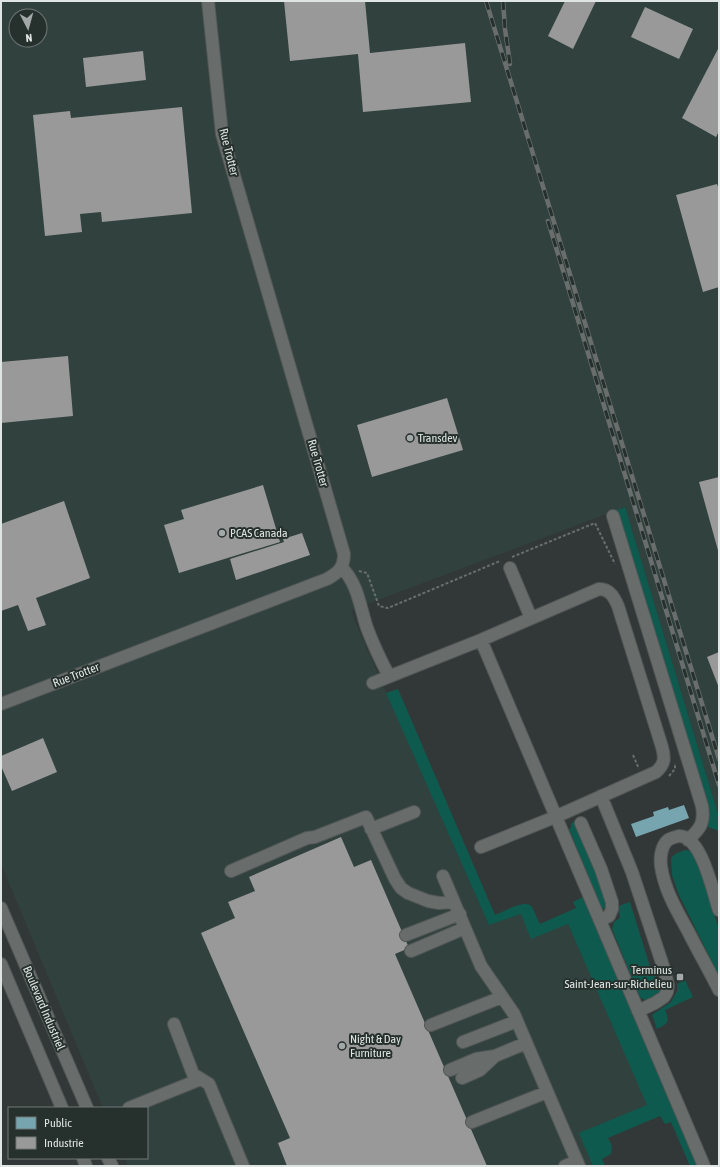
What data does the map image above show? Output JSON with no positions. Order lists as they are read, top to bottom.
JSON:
{
  "streets": {
    "street": ["Rue Trotter", "Boulevard Industriel"]
  },
  "places": {
    "other": ["Transdev", "PCAS Canada", "Night & Day Furniture"],
    "transit": ["Terminus Saint-Jean-sur-Richelieu"]
  },
  "legend": ["Public", "Industrie"],
  "north": "bottom"
}
